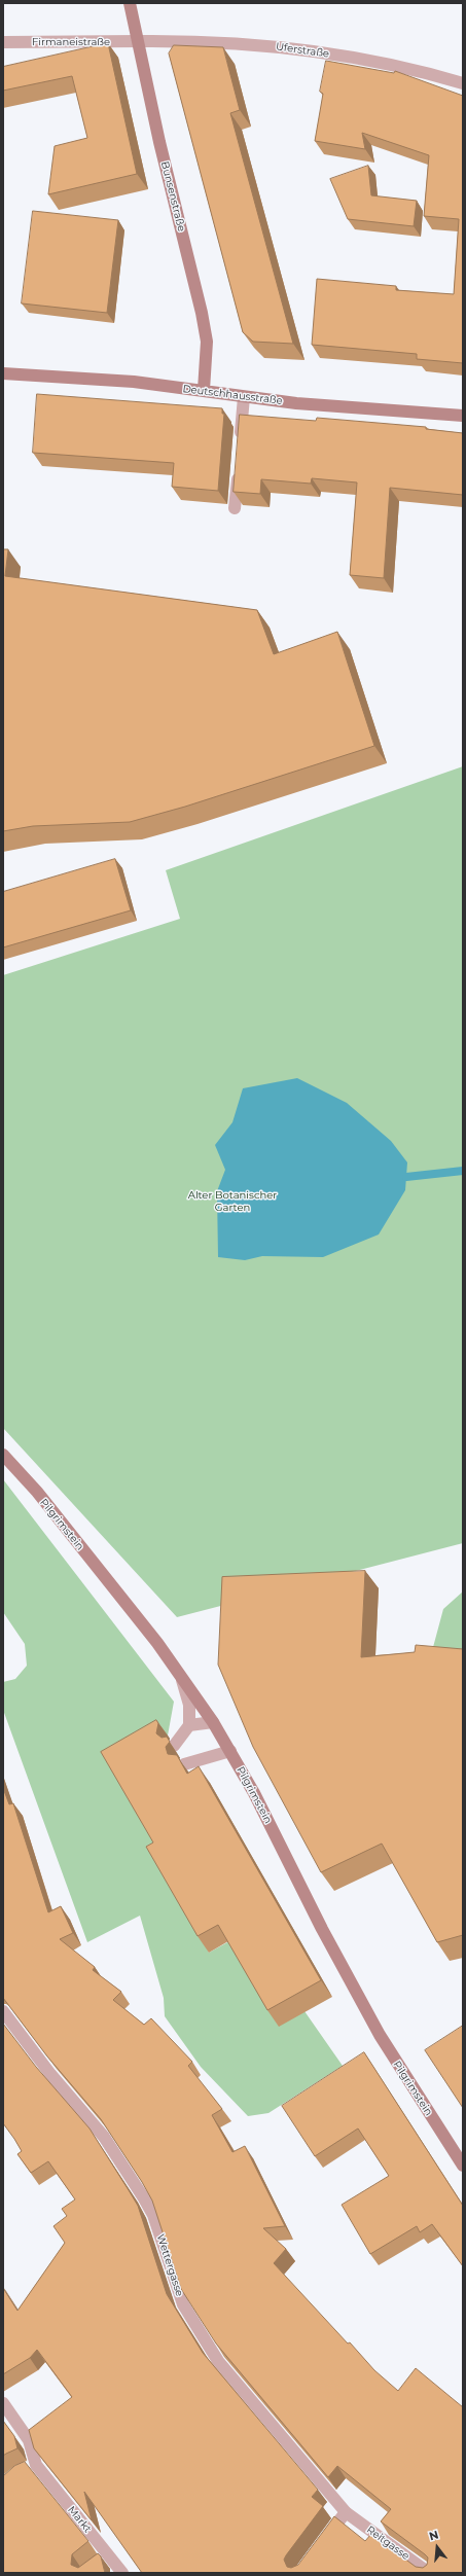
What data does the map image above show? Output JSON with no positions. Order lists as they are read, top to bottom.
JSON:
{
  "streets": {
    "main road": ["Bunsenstraße", "Deutschhausstraße", "Pilgrimstein"],
    "street": [
      "Firmaneistraße",
      "Uferstraße",
      "Wettergasse",
      "Markt",
      "Reitgasse"
    ]
  },
  "crossings": [
    ["Firmaneistraße", "Uferstraße"],
    ["Firmaneistraße", "Bunsenstraße"],
    ["Uferstraße", "Bunsenstraße"],
    ["Bunsenstraße", "Deutschhausstraße"],
    ["Wettergasse", "Reitgasse"]
  ],
  "parks": ["Alter Botanischer Garten"],
  "north": "top"
}
